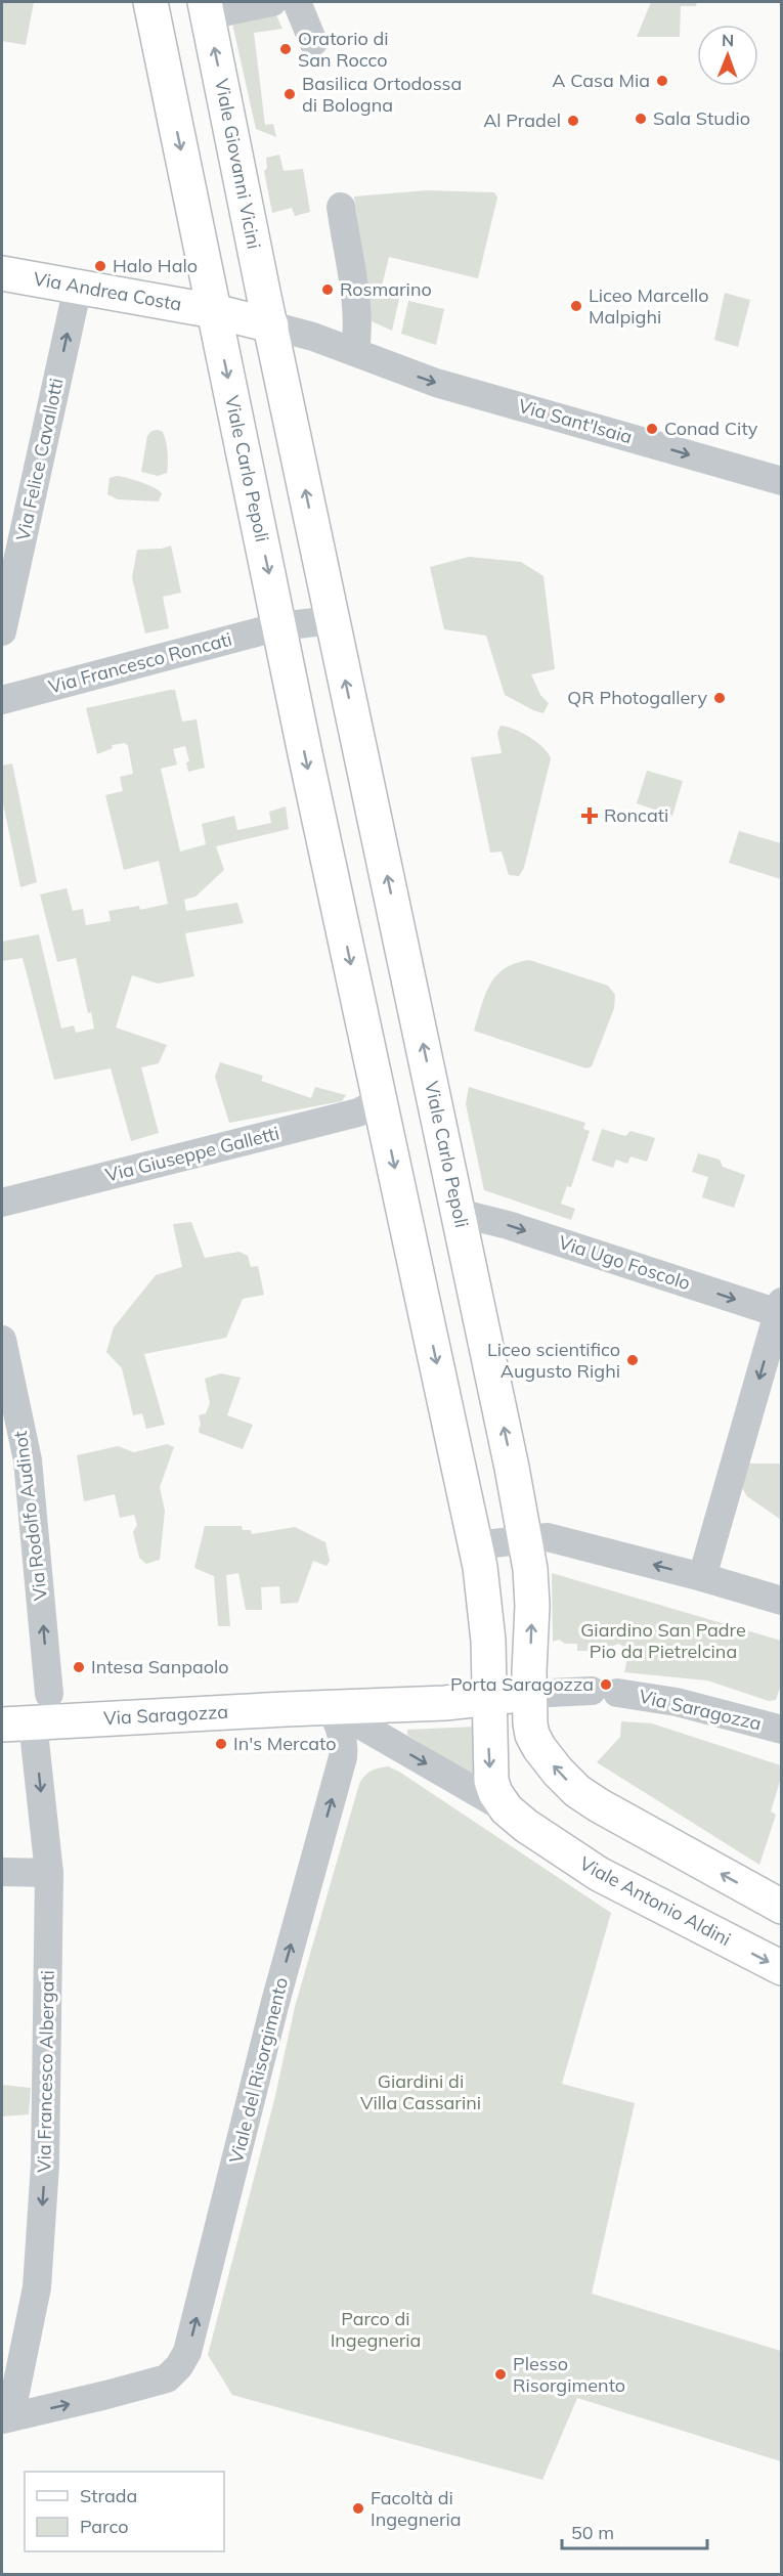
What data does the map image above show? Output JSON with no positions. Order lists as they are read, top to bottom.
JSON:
{
  "streets": {
    "main road": [
      "Viale Giovanni Vicini",
      "Via Andrea Costa",
      "Viale Carlo Pepoli",
      "Via Saragozza",
      "Viale Antonio Aldini"
    ],
    "street": [
      "Via Sant'Isaia",
      "Via Felice Cavallotti",
      "Via Francesco Roncati",
      "Via Giuseppe Galletti",
      "Via Ugo Foscolo",
      "Via Rodolfo Audinot",
      "Viale del Risorgimento",
      "Via Francesco Albergati"
    ]
  },
  "crossings": [
    ["Viale Giovanni Vicini", "Via Andrea Costa"],
    ["Viale Giovanni Vicini", "Via Sant'Isaia"],
    ["Viale Giovanni Vicini", "Viale Carlo Pepoli"],
    ["Via Andrea Costa", "Via Sant'Isaia"],
    ["Via Andrea Costa", "Via Felice Cavallotti"],
    ["Via Andrea Costa", "Viale Carlo Pepoli"],
    ["Via Sant'Isaia", "Viale Carlo Pepoli"],
    ["Viale Carlo Pepoli", "Via Francesco Roncati"],
    ["Viale Carlo Pepoli", "Via Giuseppe Galletti"],
    ["Viale Carlo Pepoli", "Via Ugo Foscolo"],
    ["Viale Carlo Pepoli", "Via Saragozza"],
    ["Viale Carlo Pepoli", "Viale Antonio Aldini"],
    ["Via Rodolfo Audinot", "Via Saragozza"],
    ["Via Rodolfo Audinot", "Via Francesco Albergati"],
    ["Via Saragozza", "Viale Antonio Aldini"],
    ["Via Saragozza", "Viale del Risorgimento"],
    ["Via Saragozza", "Via Francesco Albergati"],
    ["Viale del Risorgimento", "Via Francesco Albergati"]
  ],
  "one_way": [
    "Via Sant'Isaia",
    "Via Felice Cavallotti",
    "Via Ugo Foscolo",
    "Via Rodolfo Audinot",
    "Viale del Risorgimento",
    "Via Francesco Albergati"
  ],
  "parks": ["Giardino San Padre Pio da Pietrelcina", "Giardini di Villa Cassarini", "Parco di Ingegneria"],
  "places": {
    "other": [
      "Oratorio di San Rocco",
      "A Casa Mia",
      "Basilica Ortodossa di Bologna",
      "Sala Studio",
      "Al Pradel",
      "Halo Halo",
      "Rosmarino",
      "Liceo Marcello Malpighi",
      "Conad City",
      "QR Photogallery",
      "Liceo scientifico Augusto Righi",
      "Intesa Sanpaolo",
      "Porta Saragozza",
      "In's Mercato",
      "Plesso Risorgimento",
      "Facoltà di Ingegneria"
    ],
    "health": ["Roncati"]
  },
  "legend": ["Strada", "Parco"],
  "scale_bar": "50 m",
  "north": "top"
}
